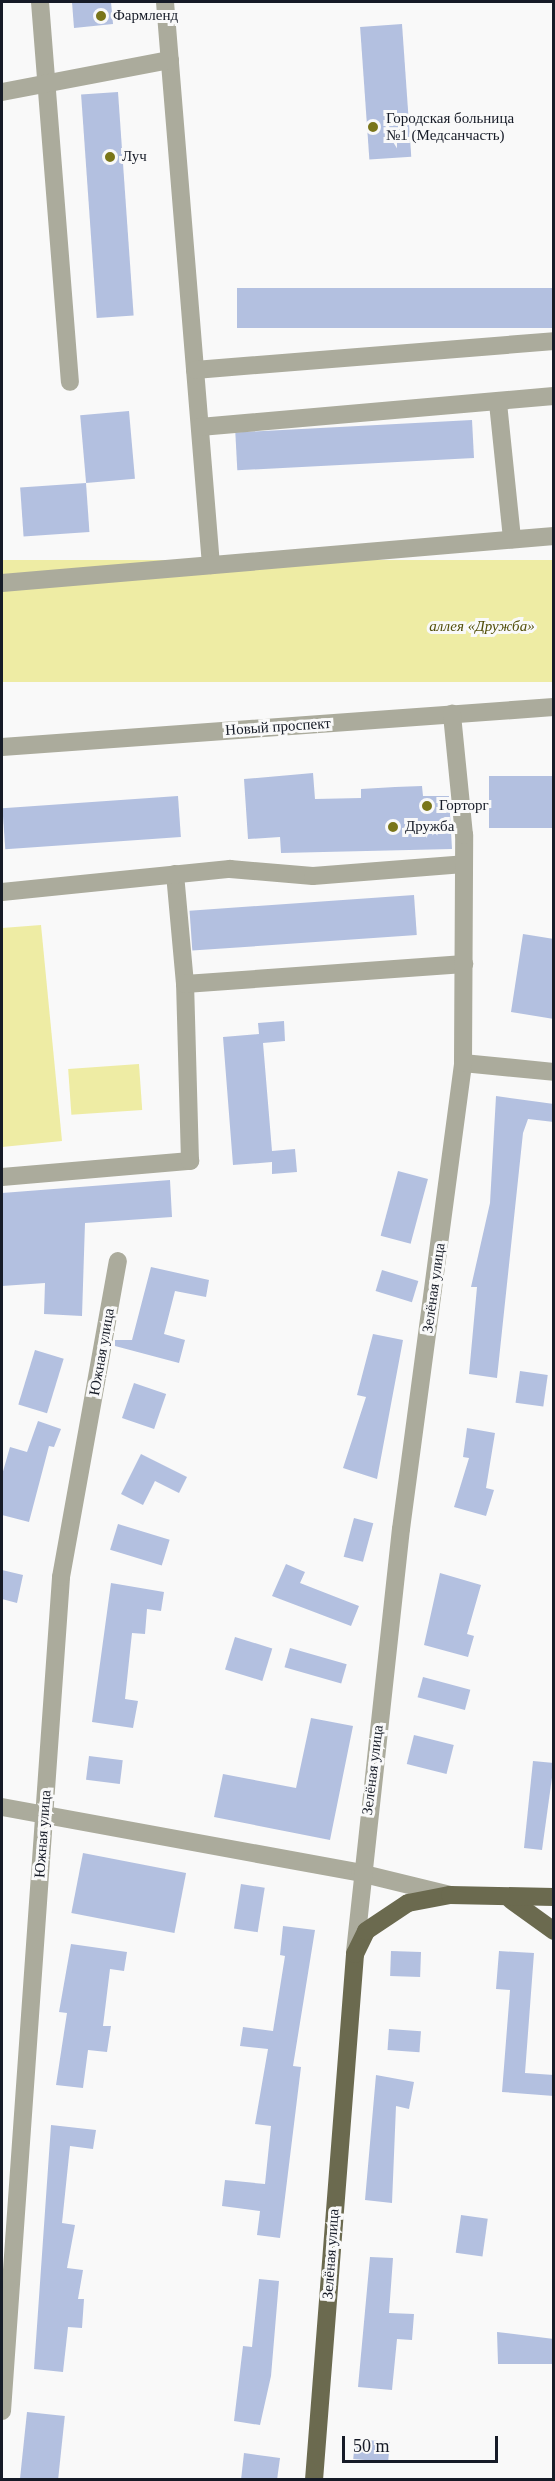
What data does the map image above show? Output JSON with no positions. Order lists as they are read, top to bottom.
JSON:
{
  "streets": {
    "main road": ["Зелёная улица"],
    "street": ["Новый проспект", "Южная улица"]
  },
  "crossings": [
    ["Новый проспект", "Зелёная улица"]
  ],
  "parks": ["аллея «Дружба»"],
  "places": [
    "Фармленд",
    "Городская больница №1 (Медсанчасть)",
    "Луч",
    "Горторг",
    "Дружба"
  ],
  "scale_bar": "50 m"
}
